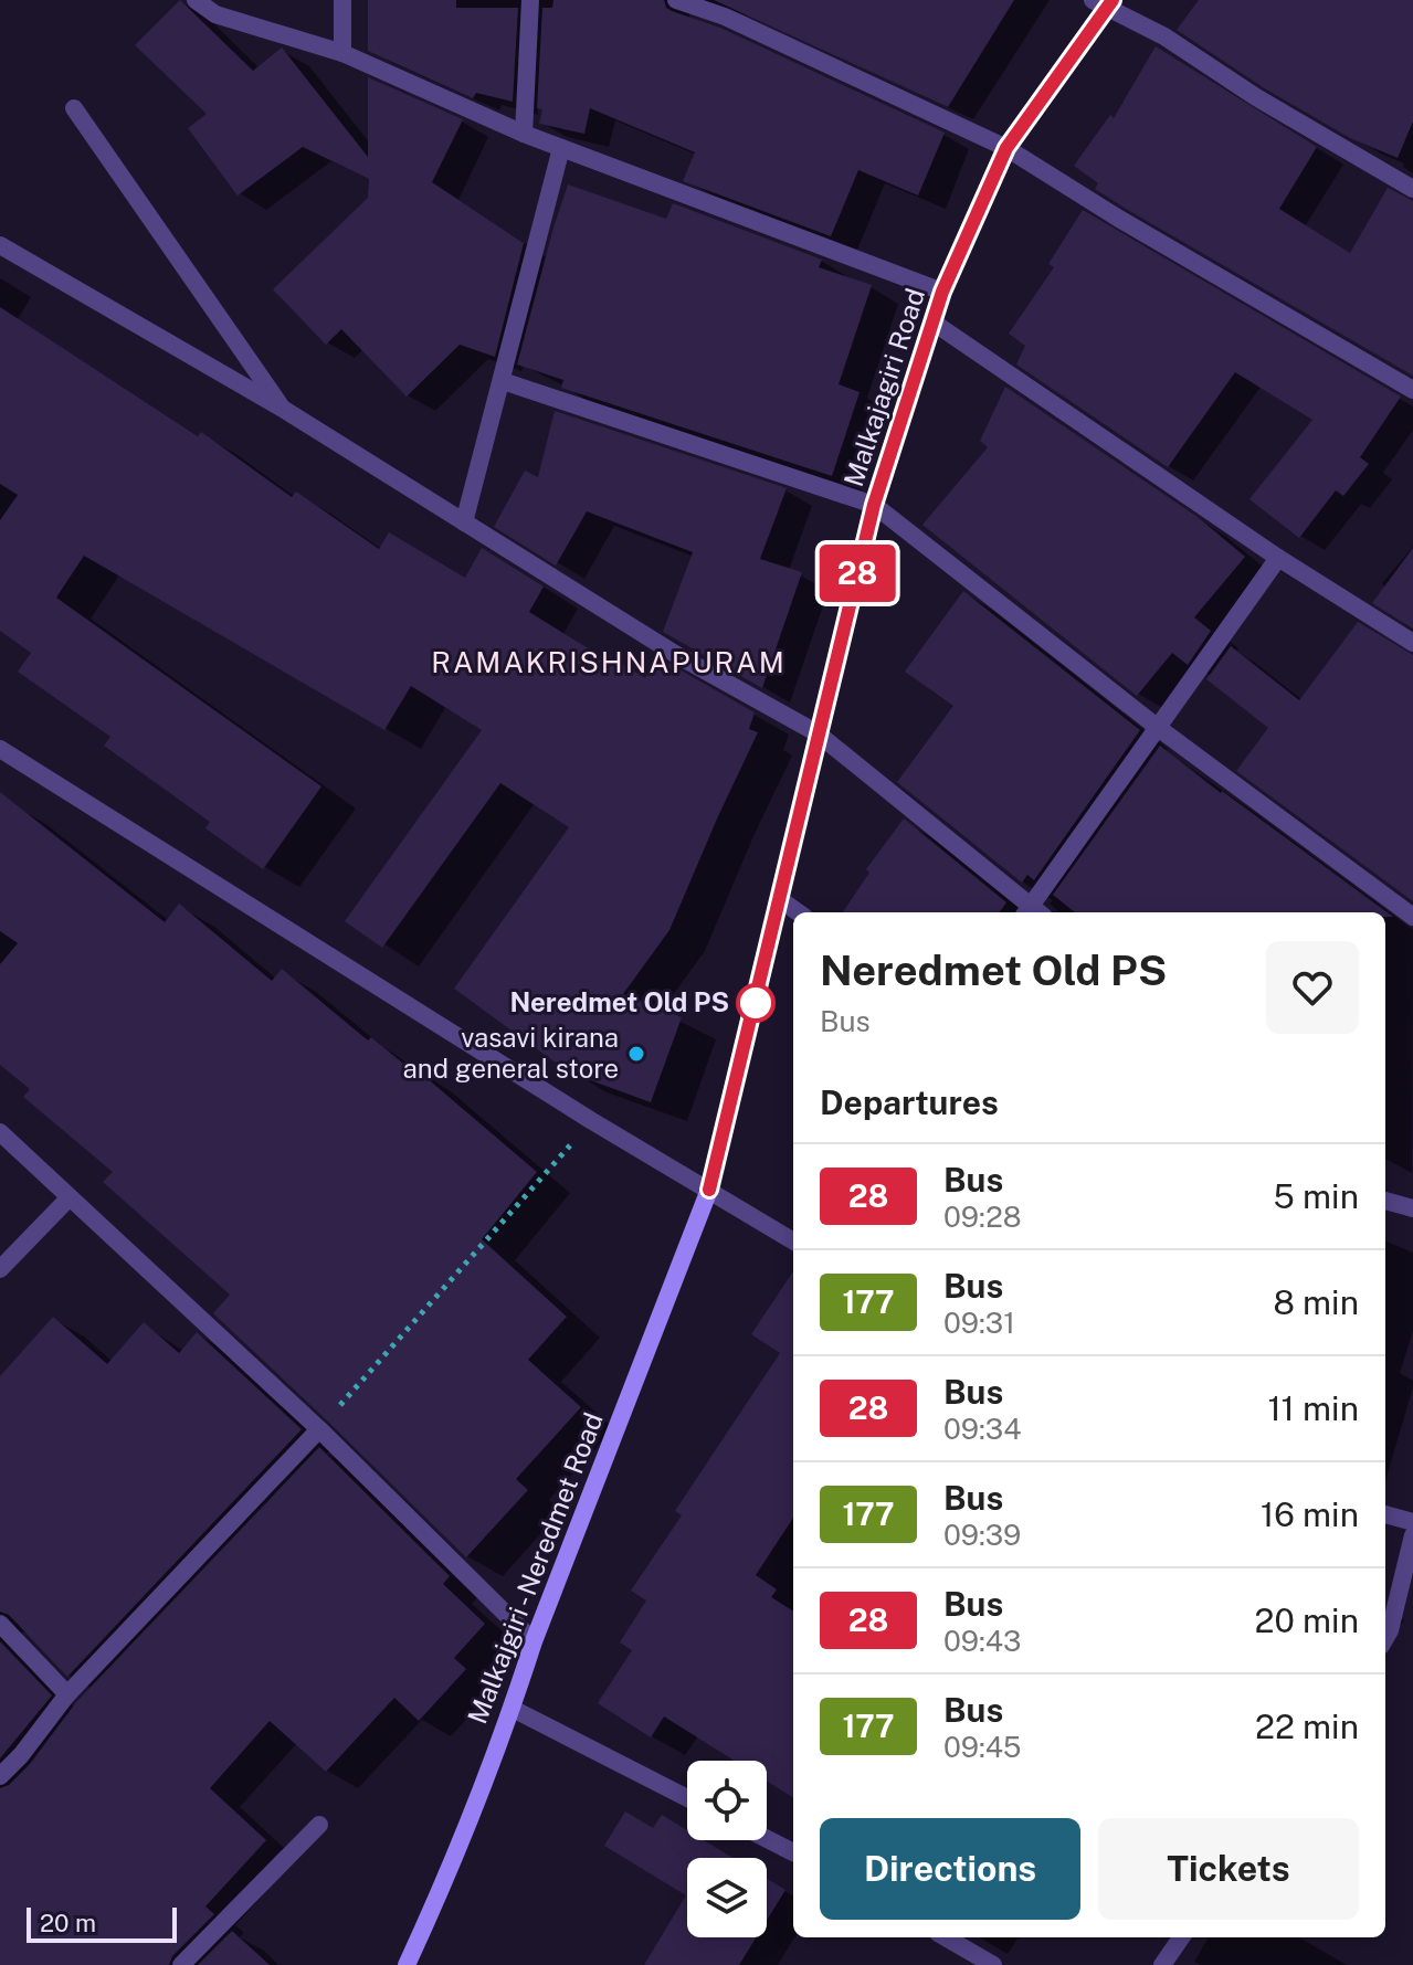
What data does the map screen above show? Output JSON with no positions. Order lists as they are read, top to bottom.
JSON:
{
  "streets": {
    "main road": ["Malkajagiri Road", "Malkajgiri - Neredmet Road"]
  },
  "crossings": [
    ["Malkajagiri Road", "Malkajgiri - Neredmet Road"]
  ],
  "districts": ["RAMAKRISHNAPURAM"],
  "places": ["Neredmet Old PS", "vasavi kirana and general store"],
  "lines": ["bus line 28"],
  "scale_bar": "20 m",
  "page": {
    "on_map": "28",
    "heading": [
      ["Neredmet Old PS", "Bus"],
      "Departures"
    ],
    "list": [
      {
        "mark": "28",
        "name": "Bus",
        "note": "09:28",
        "value": "5 min"
      },
      {
        "mark": "177",
        "name": "Bus",
        "note": "09:31",
        "value": "8 min"
      },
      {
        "mark": "28",
        "name": "Bus",
        "note": "09:34",
        "value": "11 min"
      },
      {
        "mark": "177",
        "name": "Bus",
        "note": "09:39",
        "value": "16 min"
      },
      {
        "mark": "28",
        "name": "Bus",
        "note": "09:43",
        "value": "20 min"
      },
      {
        "mark": "177",
        "name": "Bus",
        "note": "09:45",
        "value": "22 min"
      }
    ],
    "buttons": ["Directions", "Tickets"],
    "scale": "20 m"
  }
}
